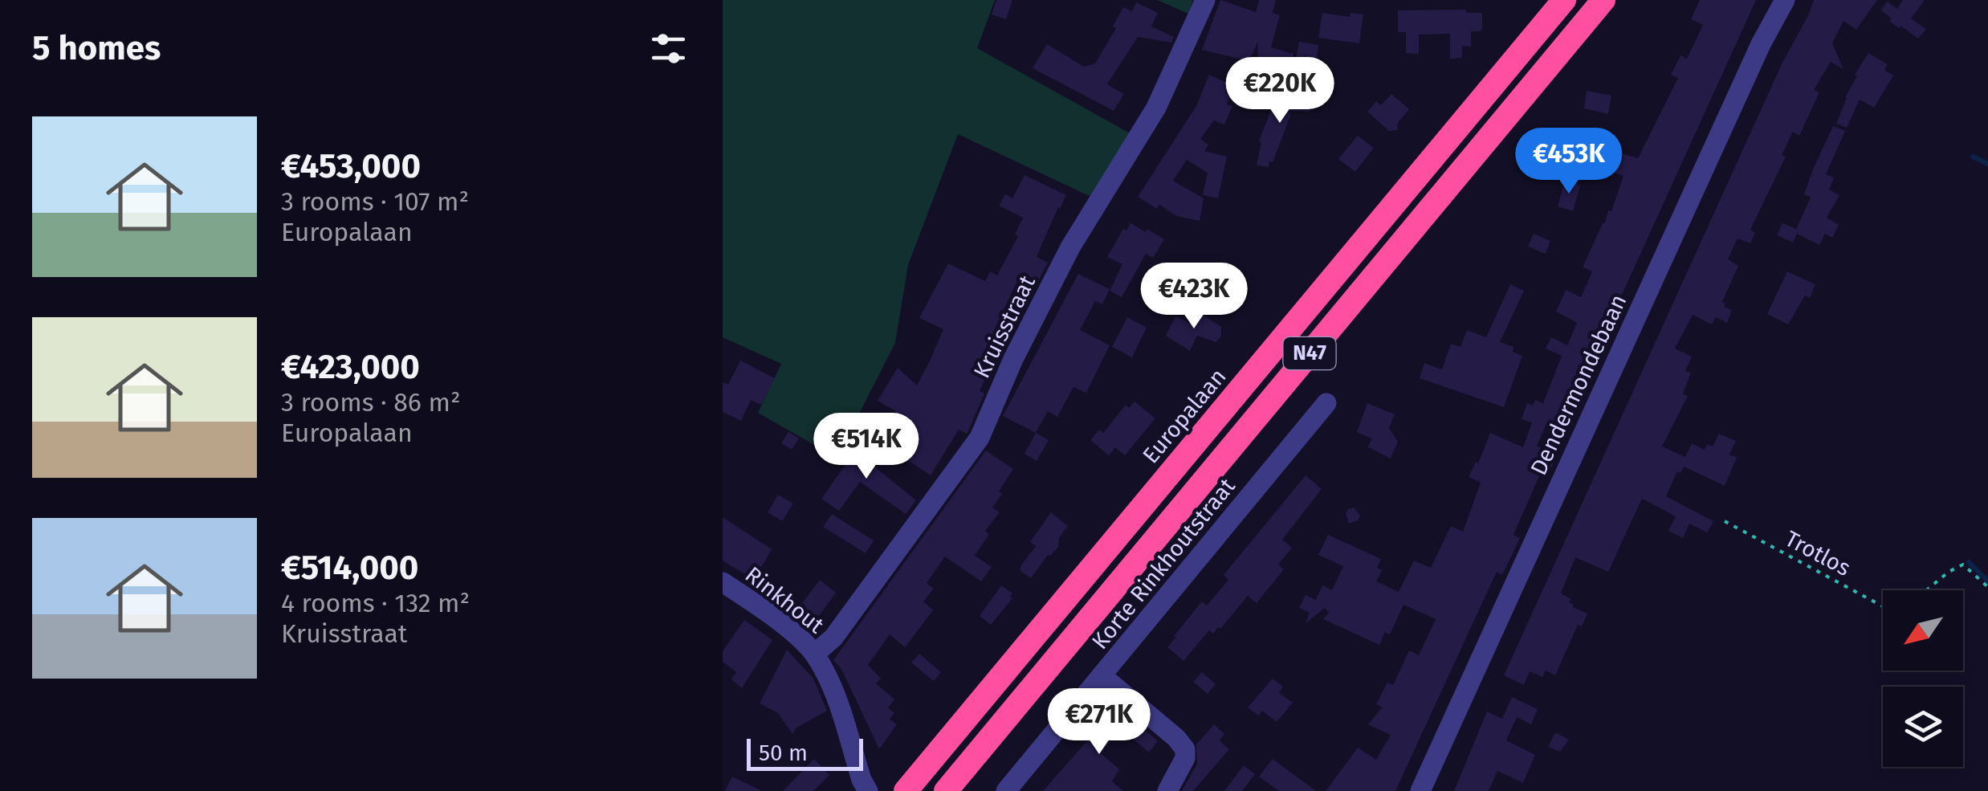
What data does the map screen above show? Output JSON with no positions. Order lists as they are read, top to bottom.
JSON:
{
  "streets": {
    "highway": ["N47", "Europalaan"],
    "street": [
      "Kruisstraat",
      "Dendermondebaan",
      "Korte Rinkhoutstraat",
      "Rinkhout"
    ],
    "path": ["Trotlos"]
  },
  "crossings": [
    ["Kruisstraat", "Rinkhout"]
  ],
  "scale_bar": "50 m",
  "north": "bottom left",
  "page": {
    "heading": "5 homes",
    "price": [
      "€220K",
      "€453K",
      "€423K",
      "€514K",
      "€271K"
    ],
    "list": [
      {
        "name": "€453,000",
        "note": "3 rooms · 107 m² · Europalaan"
      },
      {
        "name": "€423,000",
        "note": "3 rooms · 86 m² · Europalaan"
      },
      {
        "name": "€514,000",
        "note": "4 rooms · 132 m² · Kruisstraat"
      }
    ],
    "scale": "50 m"
  }
}
